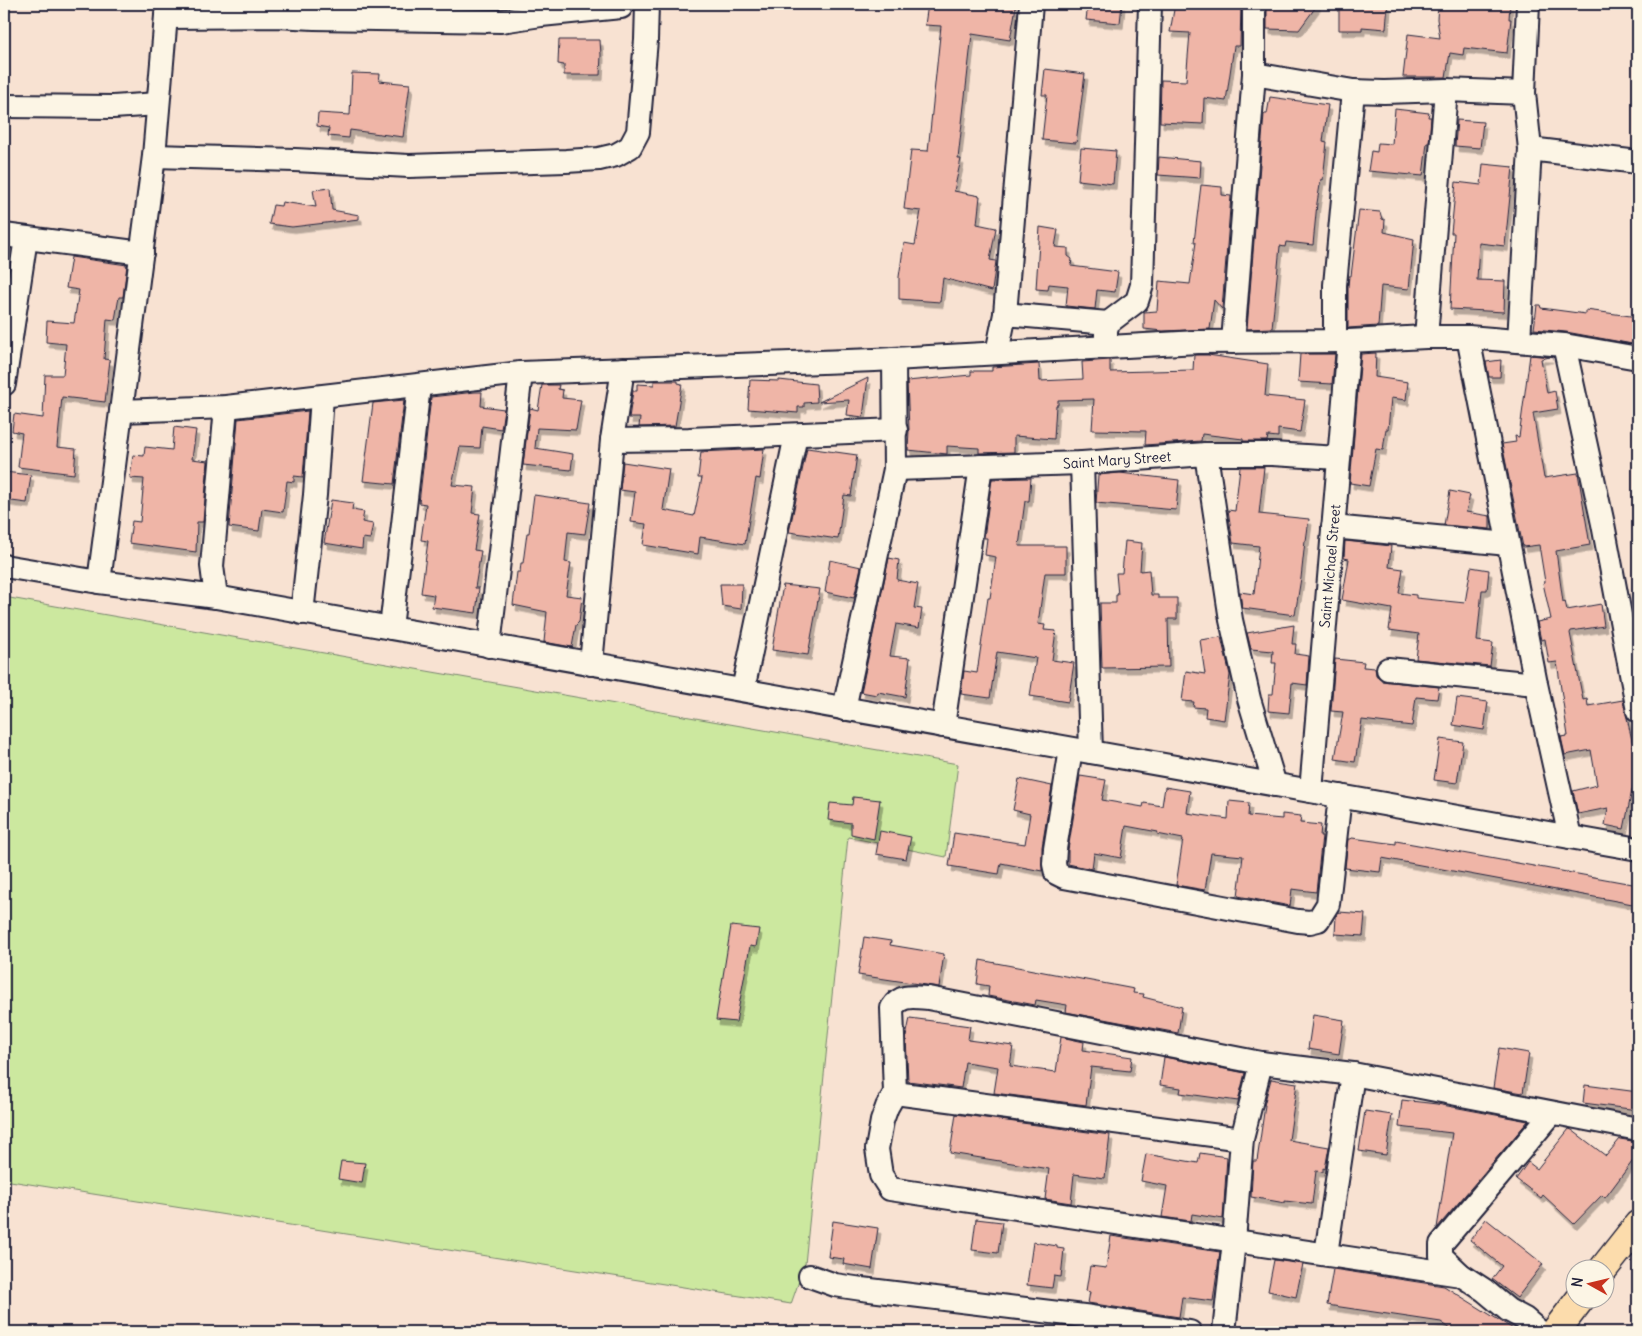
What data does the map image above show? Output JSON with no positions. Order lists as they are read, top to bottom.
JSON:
{
  "streets": {
    "street": ["Saint Mary Street", "Saint Michael Street"]
  },
  "crossings": [
    ["Saint Mary Street", "Saint Michael Street"]
  ],
  "north": "left"
}
